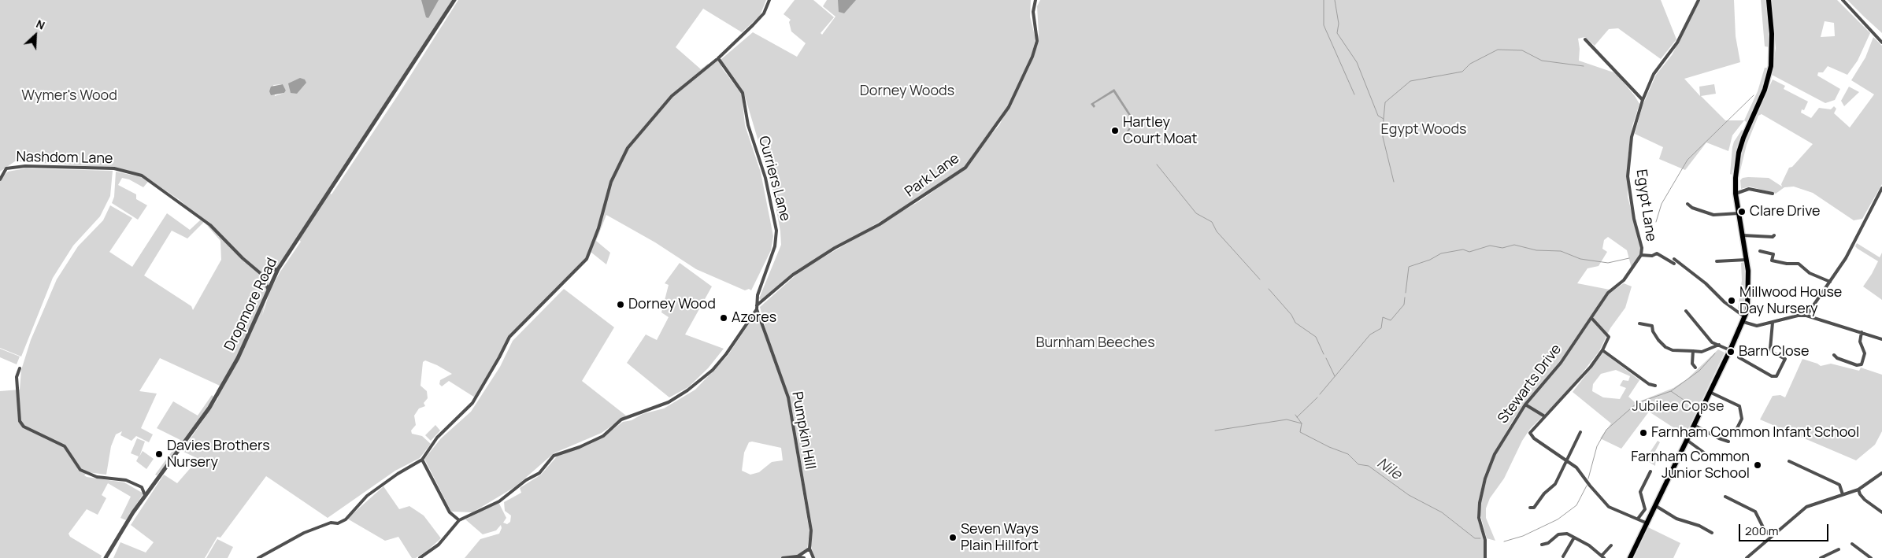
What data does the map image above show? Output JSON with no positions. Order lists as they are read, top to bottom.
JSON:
{
  "streets": {
    "street": [
      "Nashdom Lane",
      "Park Lane",
      "Curriers Lane",
      "Egypt Lane",
      "Dropmore Road",
      "Stewarts Drive",
      "Pumpkin Hill"
    ]
  },
  "crossings": [
    ["Nashdom Lane", "Dropmore Road"],
    ["Park Lane", "Curriers Lane"],
    ["Curriers Lane", "Pumpkin Hill"],
    ["Egypt Lane", "Stewarts Drive"]
  ],
  "water": ["Nile"],
  "parks": [
    "Dorney Woods",
    "Wymer's Wood",
    "Egypt Woods",
    "Burnham Beeches",
    "Jubilee Copse"
  ],
  "places": [
    "Hartley Court Moat",
    "Clare Drive",
    "Millwood House Day Nursery",
    "Dorney Wood",
    "Azores",
    "Barn Close",
    "Farnham Common Infant School",
    "Davies Brothers Nursery",
    "Farnham Common Junior School",
    "Seven Ways Plain Hillfort"
  ],
  "scale_bar": "200 m",
  "north": "top right"
}
